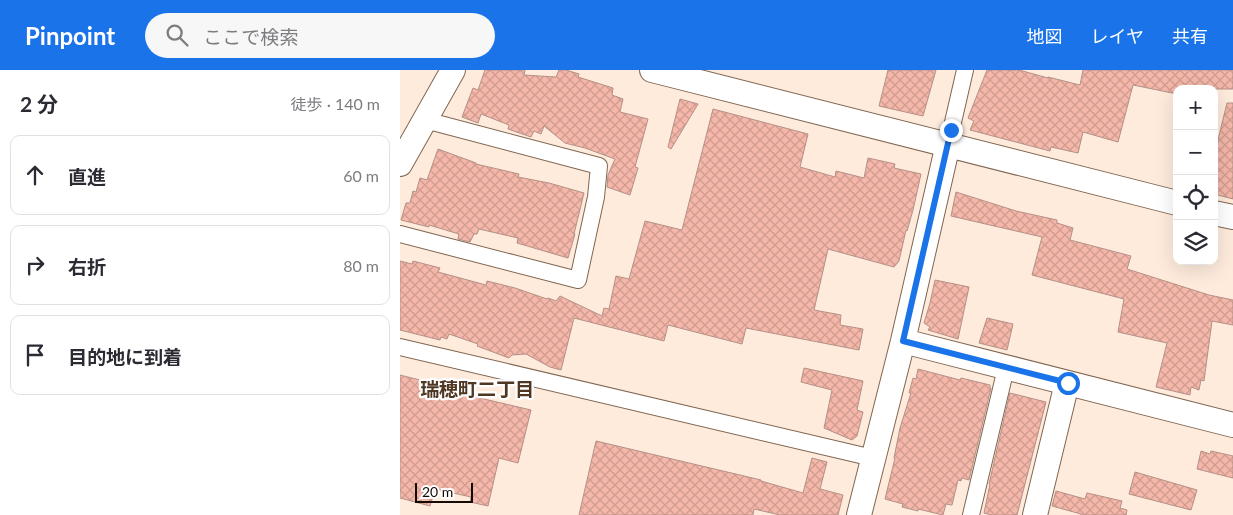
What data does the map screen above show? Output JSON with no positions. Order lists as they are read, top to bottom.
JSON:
{
  "districts": ["瑞穂町二丁目"],
  "scale_bar": "20 m",
  "page": {
    "header": "Pinpoint",
    "search": "ここで検索",
    "nav": ["地図", "レイヤ", "共有"],
    "heading": ["2 分", "徒歩 · 140 m"],
    "map_buttons": ["+", "−"],
    "list": [
      ["直進", "60 m"],
      ["右折", "80 m"],
      "目的地に到着"
    ],
    "scale": "20 m"
  }
}
